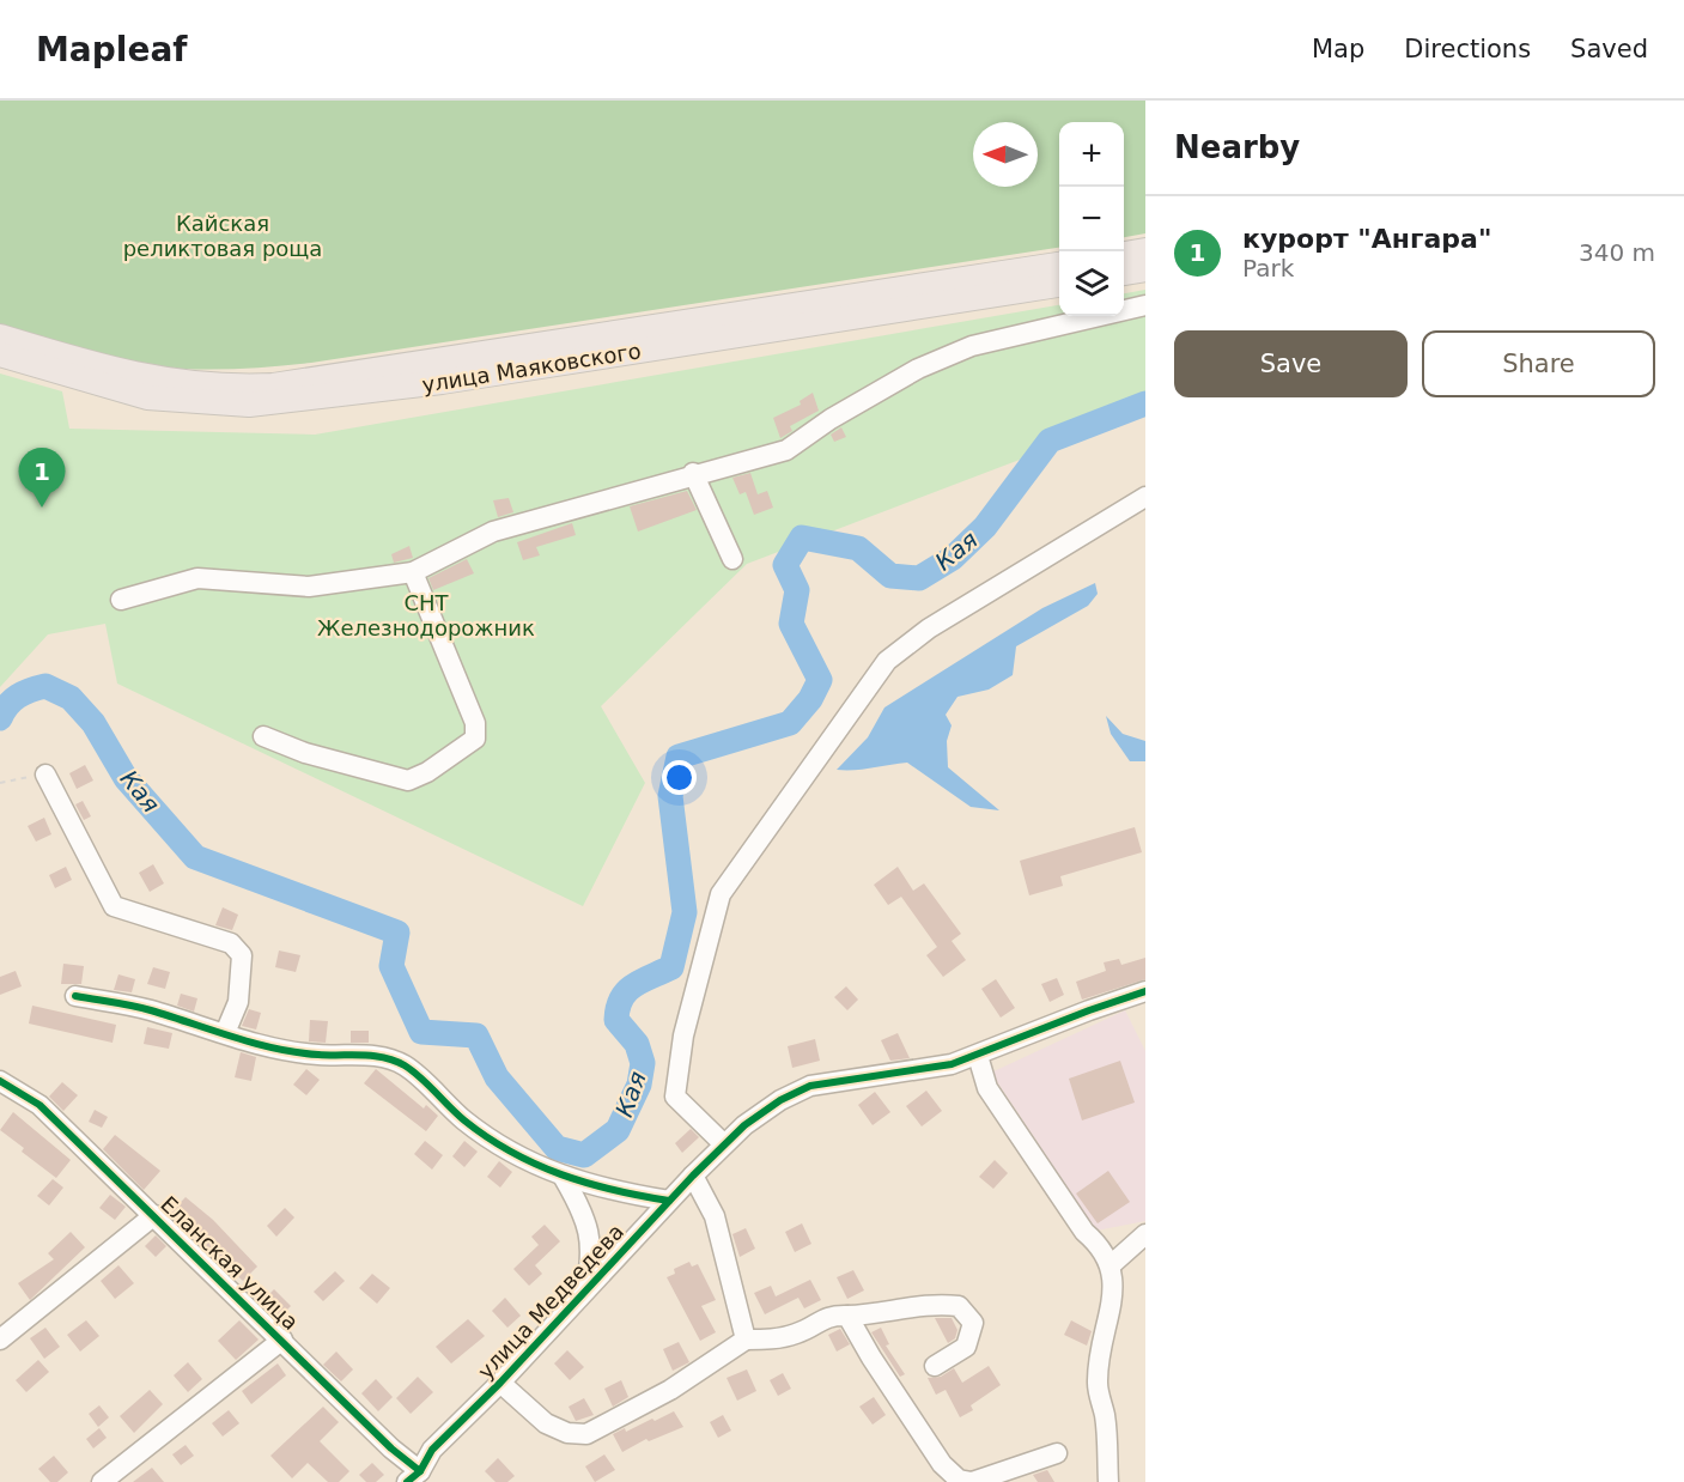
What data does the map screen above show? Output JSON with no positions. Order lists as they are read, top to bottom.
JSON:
{
  "streets": {
    "main road": ["улица Маяковского"],
    "street": ["Еланская улица", "улица Медведева"]
  },
  "crossings": [
    ["Еланская улица", "улица Медведева"]
  ],
  "water": ["Кая"],
  "parks": ["Кайская реликтовая роща", "СНТ Железнодорожник"],
  "north": "left",
  "page": {
    "header": "Mapleaf",
    "nav": ["Map", "Directions", "Saved"],
    "heading": "Nearby",
    "map_buttons": ["+", "−"],
    "list": [
      {
        "mark": "1",
        "name": "курорт \"Ангара\"",
        "note": "Park",
        "value": "340 m"
      }
    ],
    "buttons": ["Save", "Share"],
    "pins": "1"
  }
}
